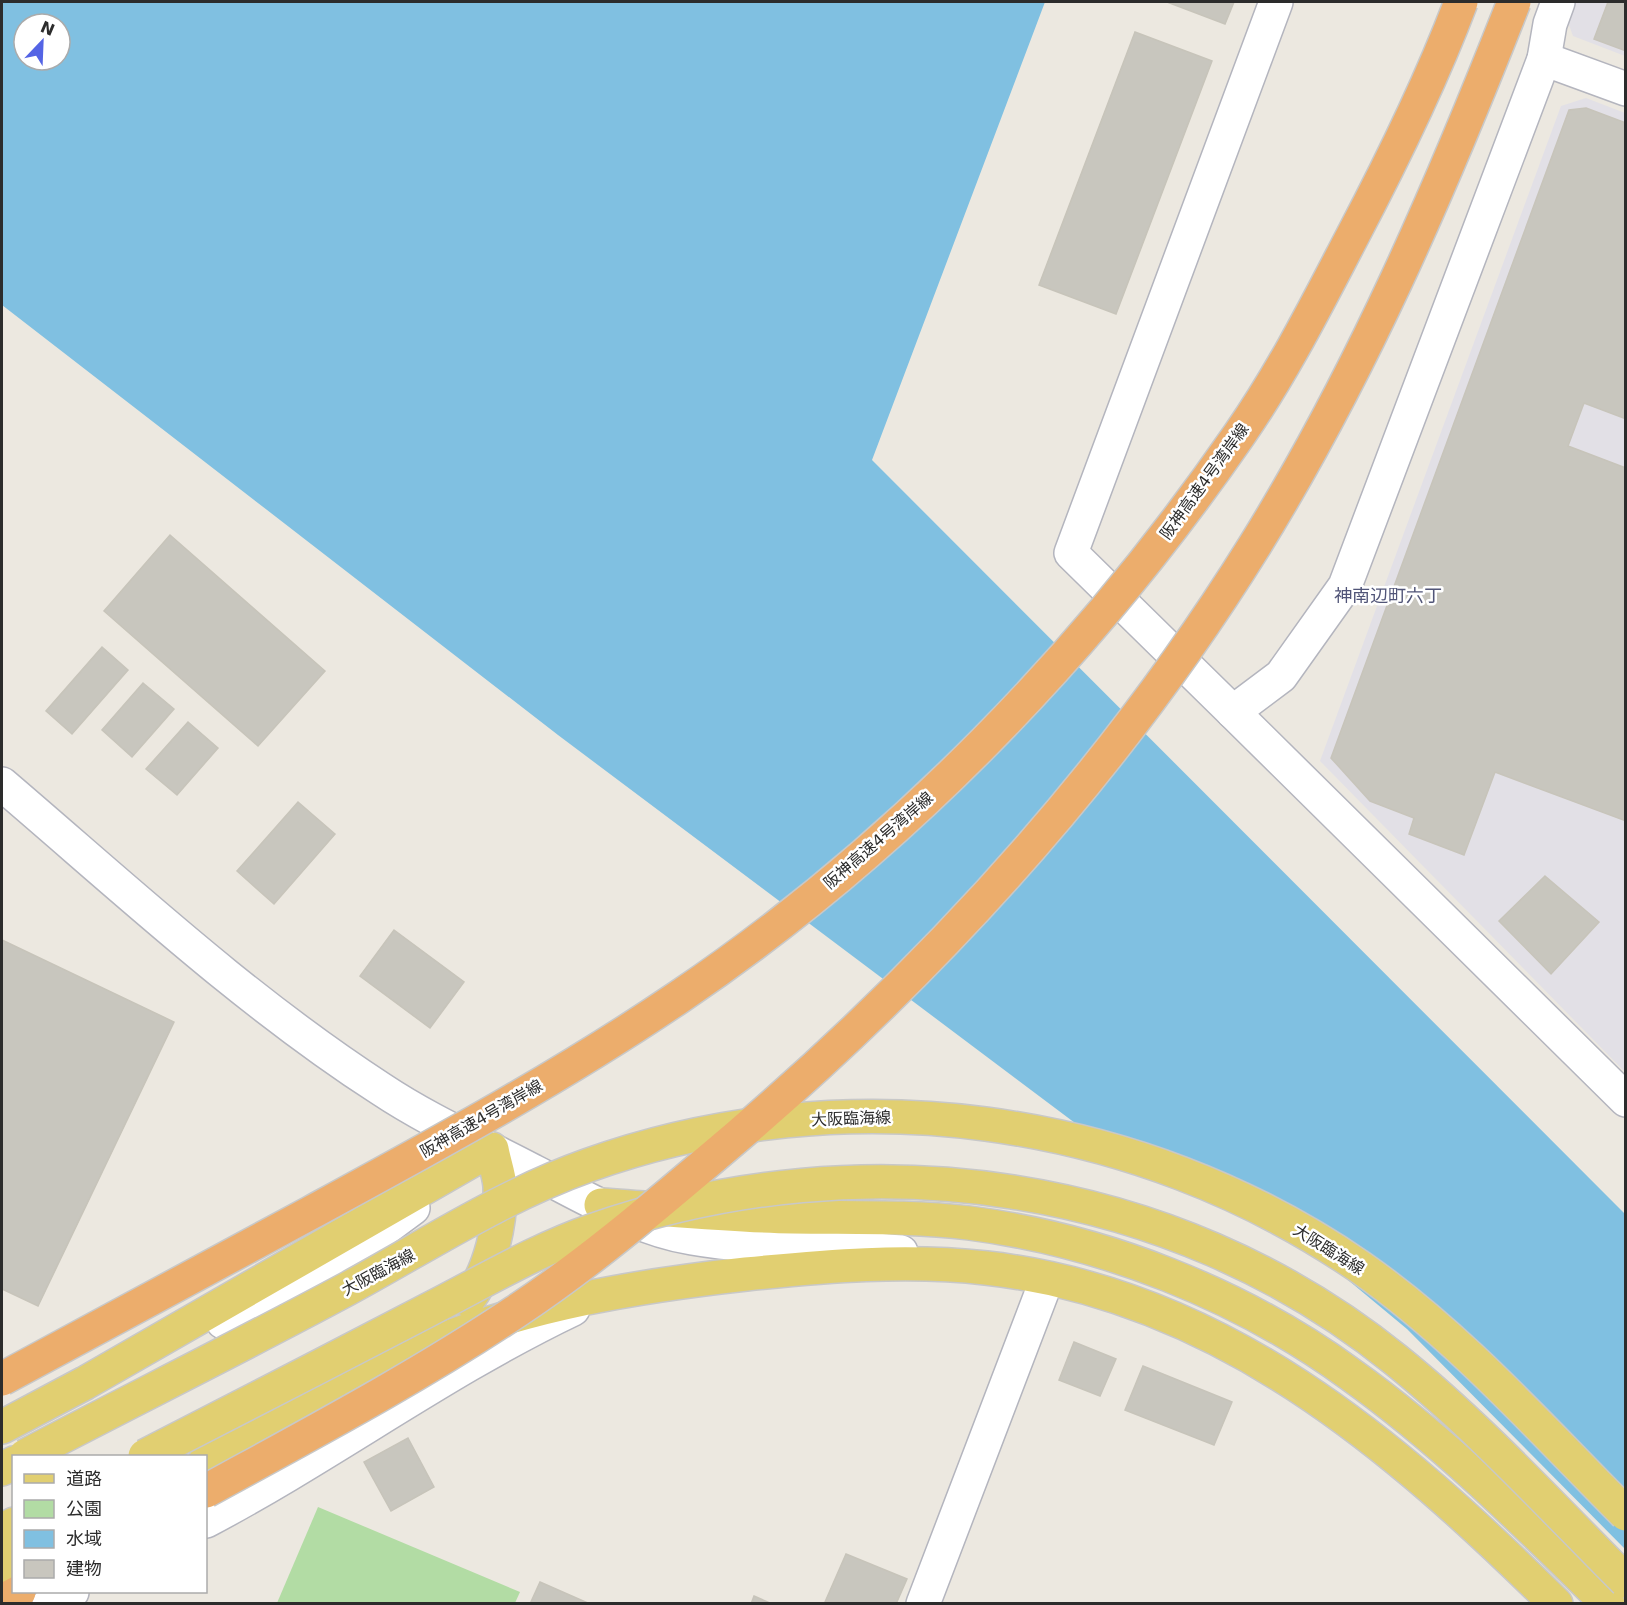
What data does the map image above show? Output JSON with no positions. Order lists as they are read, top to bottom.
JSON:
{
  "streets": {
    "highway": ["阪神高速4号湾岸線"],
    "main road": ["大阪臨海線"]
  },
  "districts": ["神南辺町六丁"],
  "legend": [
    "道路",
    "公園",
    "水域",
    "建物"
  ],
  "north": "top right"
}
